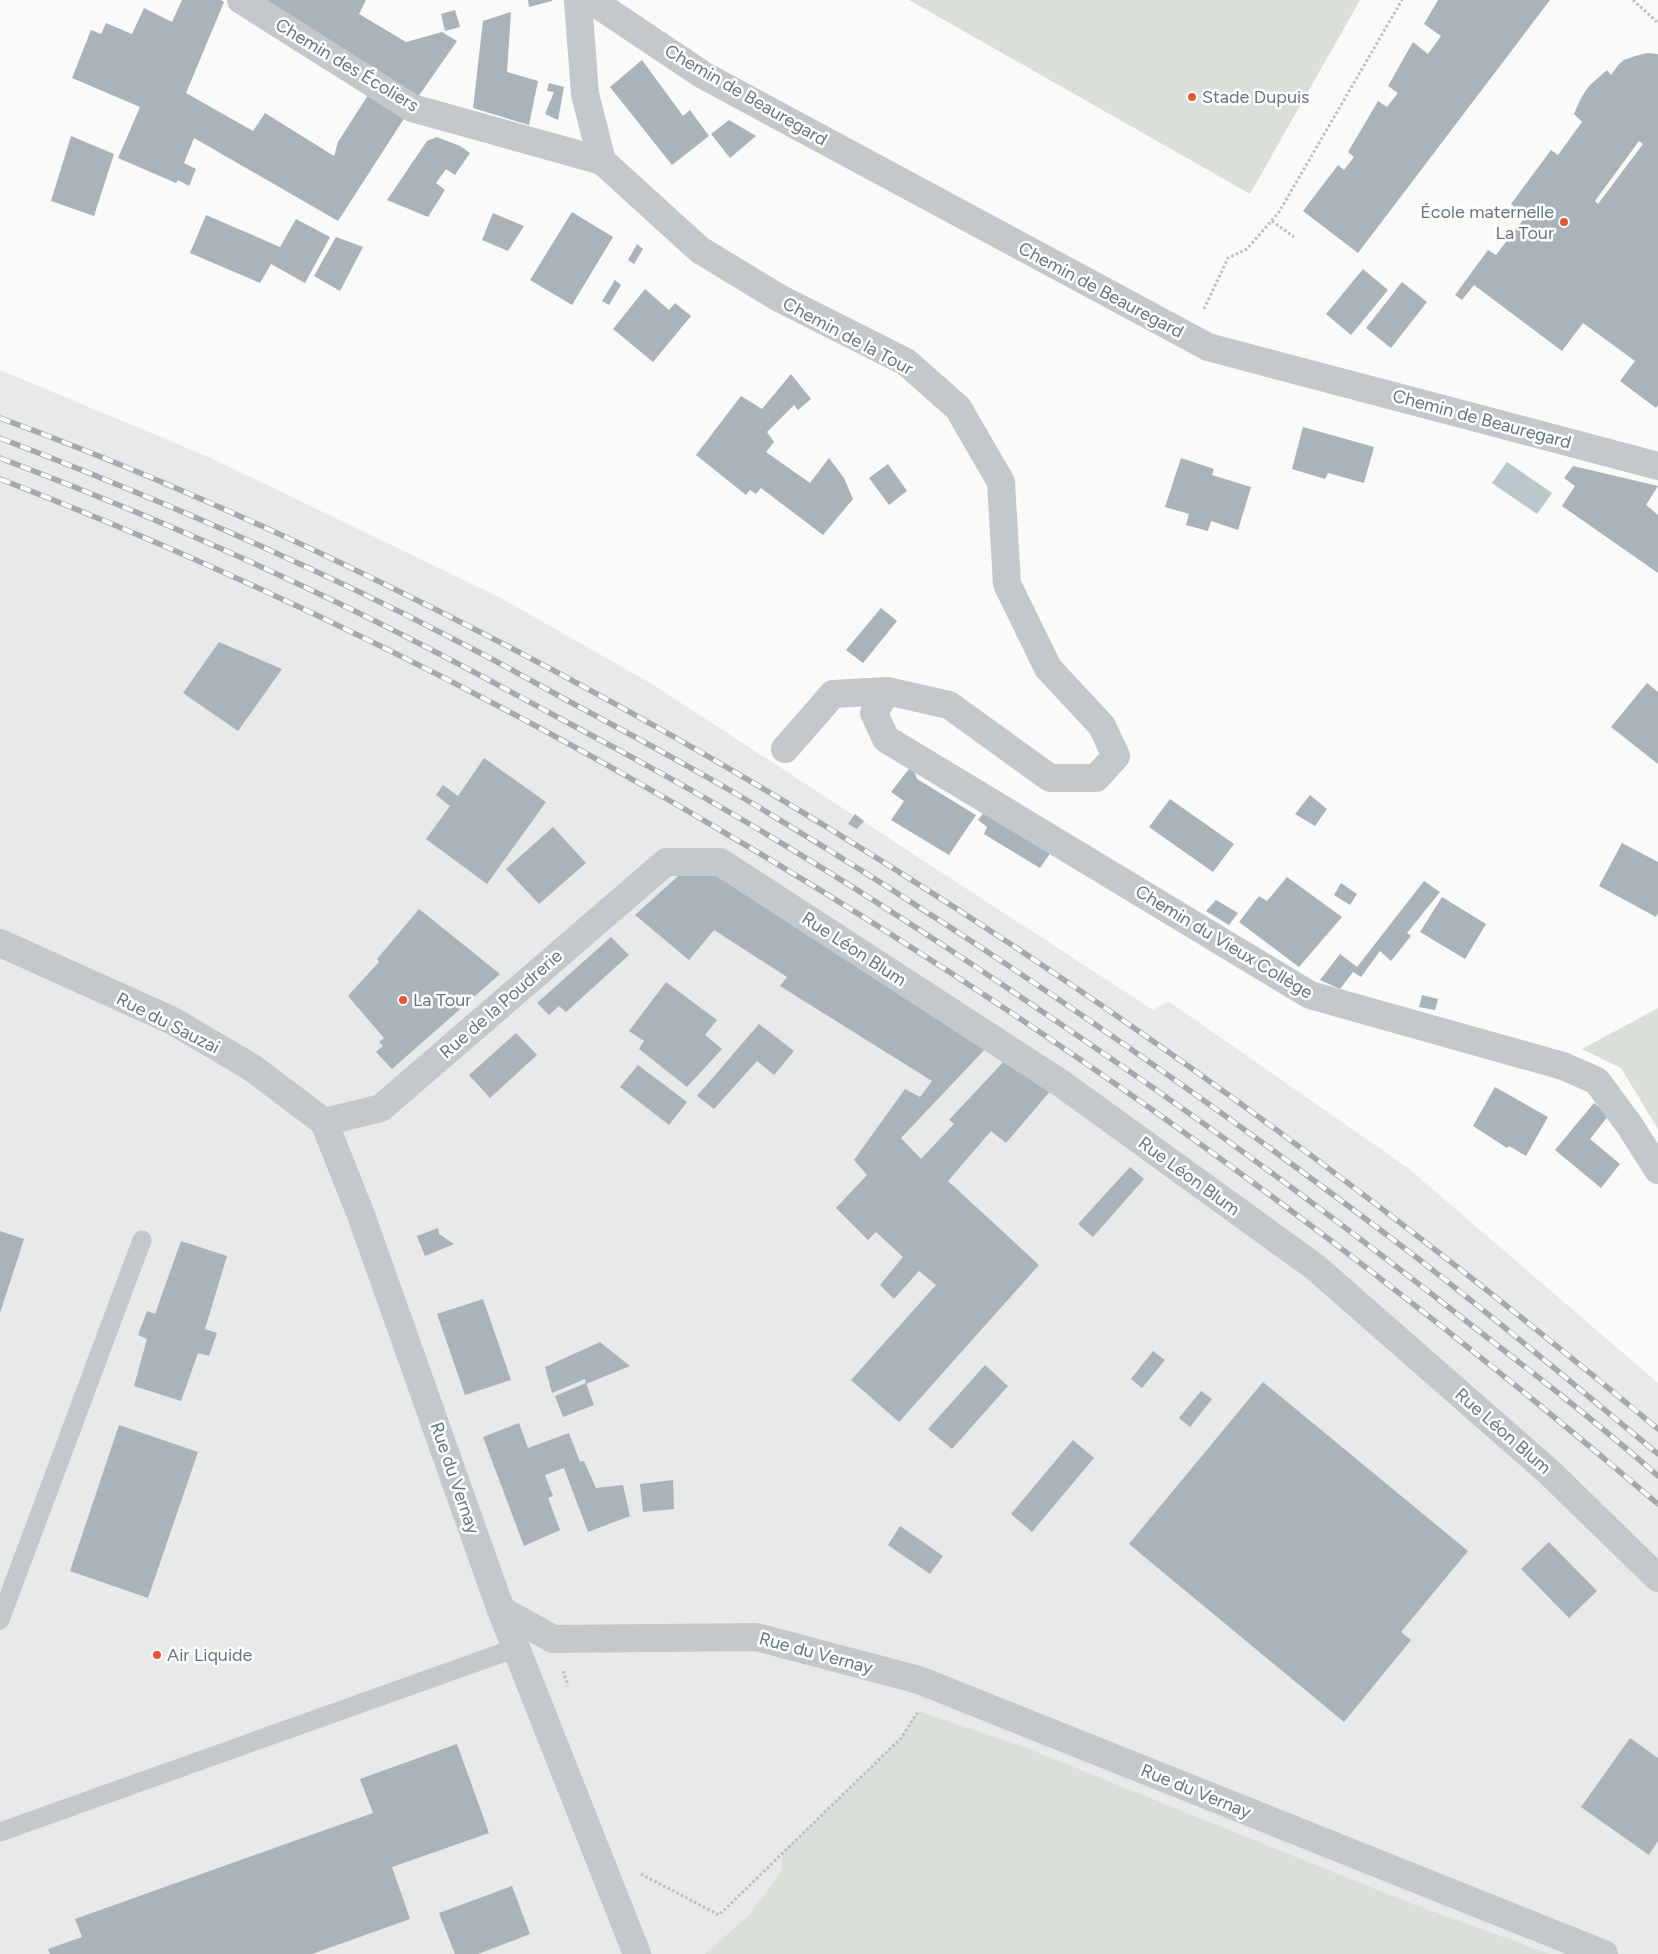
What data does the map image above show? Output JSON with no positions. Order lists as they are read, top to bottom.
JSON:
{
  "streets": {
    "street": [
      "Chemin des Écoliers",
      "Chemin de Beauregard",
      "Chemin de la Tour",
      "Chemin du Vieux Collège",
      "Rue Léon Blum",
      "Rue de la Poudrerie",
      "Rue du Sauzai",
      "Rue du Vernay"
    ]
  },
  "crossings": [
    ["Chemin des Écoliers", "Chemin de la Tour"],
    ["Chemin de la Tour", "Chemin du Vieux Collège"],
    ["Rue Léon Blum", "Rue de la Poudrerie"],
    ["Rue de la Poudrerie", "Rue du Sauzai"],
    ["Rue de la Poudrerie", "Rue du Vernay"],
    ["Rue du Sauzai", "Rue du Vernay"]
  ],
  "places": [
    "Stade Dupuis",
    "École maternelle La Tour",
    "La Tour",
    "Air Liquide"
  ]
}
